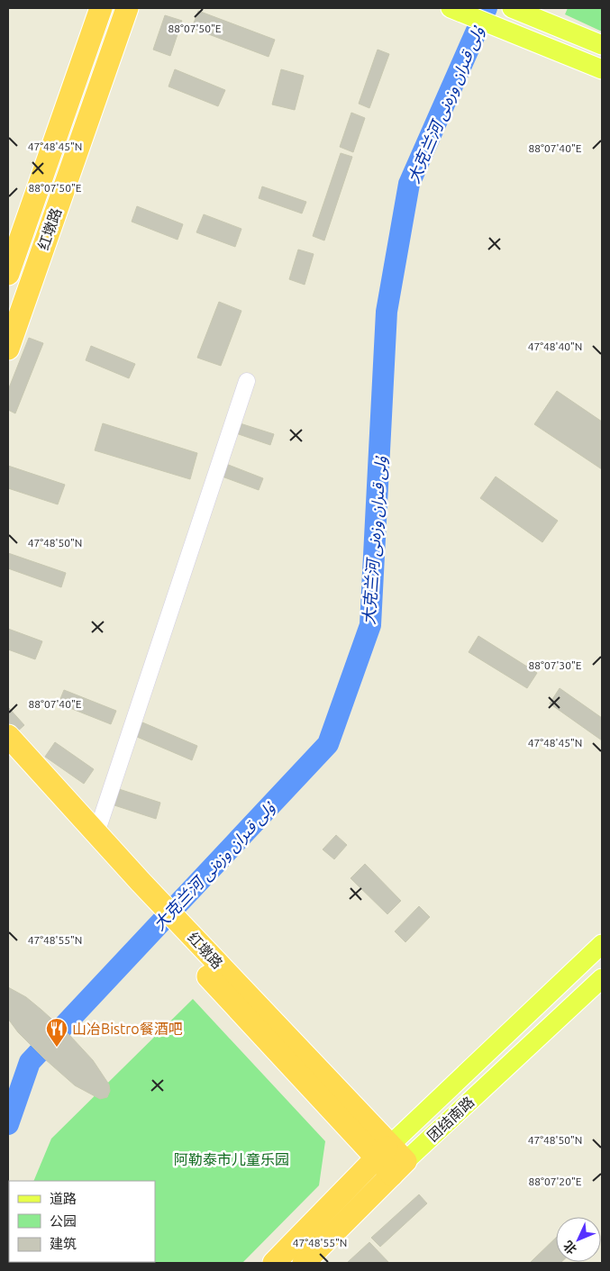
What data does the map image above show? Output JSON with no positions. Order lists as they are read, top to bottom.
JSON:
{
  "streets": {
    "highway": ["红墩路", "团结南路"]
  },
  "crossings": [
    ["红墩路", "团结南路"]
  ],
  "water": ["大克兰河 ۇلى قىران وزەنى"],
  "parks": ["阿勒泰市儿童乐园"],
  "places": {
    "restaurant": ["山冶Bistro餐酒吧"]
  },
  "legend": ["道路", "公园", "建筑"],
  "north": "bottom left",
  "coordinates": [
    "88°07'50\"E",
    "47°48'45\"N",
    "88°07'40\"E",
    "47°48'40\"N",
    "47°48'50\"N",
    "88°07'30\"E",
    "47°48'55\"N",
    "88°07'20\"E"
  ]
}
